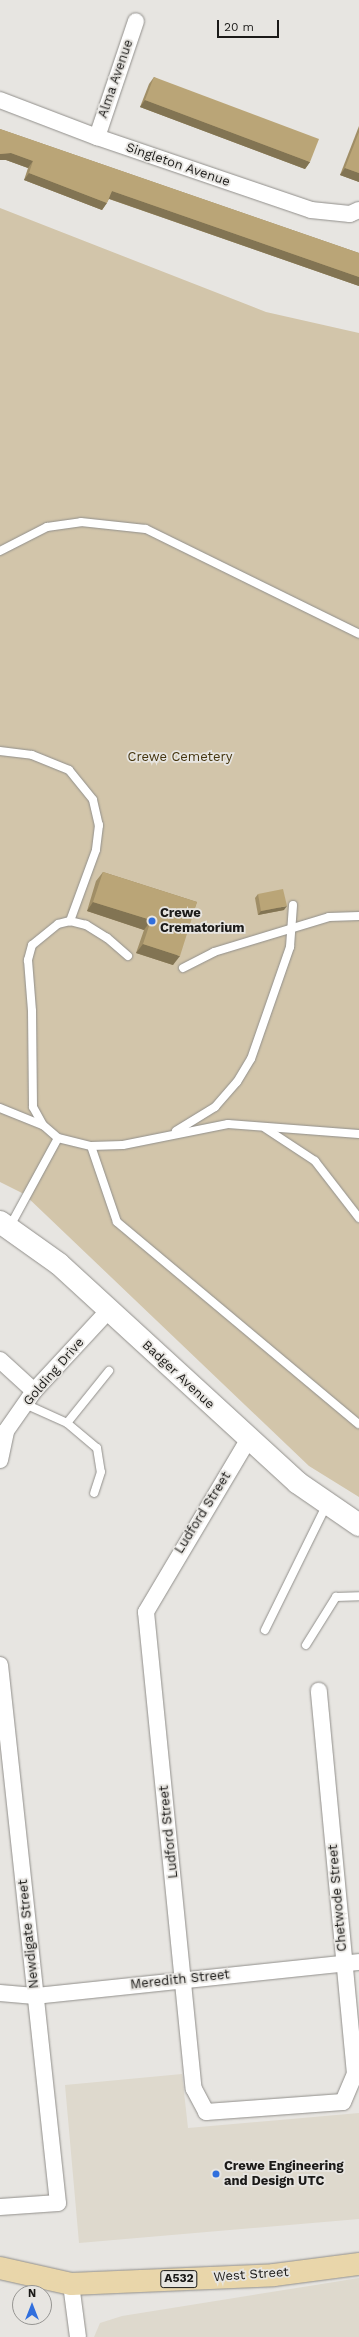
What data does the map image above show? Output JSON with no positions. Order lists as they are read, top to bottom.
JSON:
{
  "streets": {
    "main road": ["West Street", "A532"],
    "street": [
      "Alma Avenue",
      "Singleton Avenue",
      "Golding Drive",
      "Badger Avenue",
      "Ludford Street",
      "Chetwode Street",
      "Newdigate Street",
      "Meredith Street"
    ]
  },
  "crossings": [
    ["Alma Avenue", "Singleton Avenue"],
    ["Golding Drive", "Badger Avenue"],
    ["Badger Avenue", "Ludford Street"],
    ["Ludford Street", "Chetwode Street"],
    ["Ludford Street", "Meredith Street"],
    ["Chetwode Street", "Meredith Street"],
    ["Newdigate Street", "Meredith Street"]
  ],
  "parks": ["Crewe Cemetery"],
  "places": ["Crewe Crematorium", "Crewe Engineering and Design UTC"],
  "scale_bar": "20 m",
  "north": "top"
}
